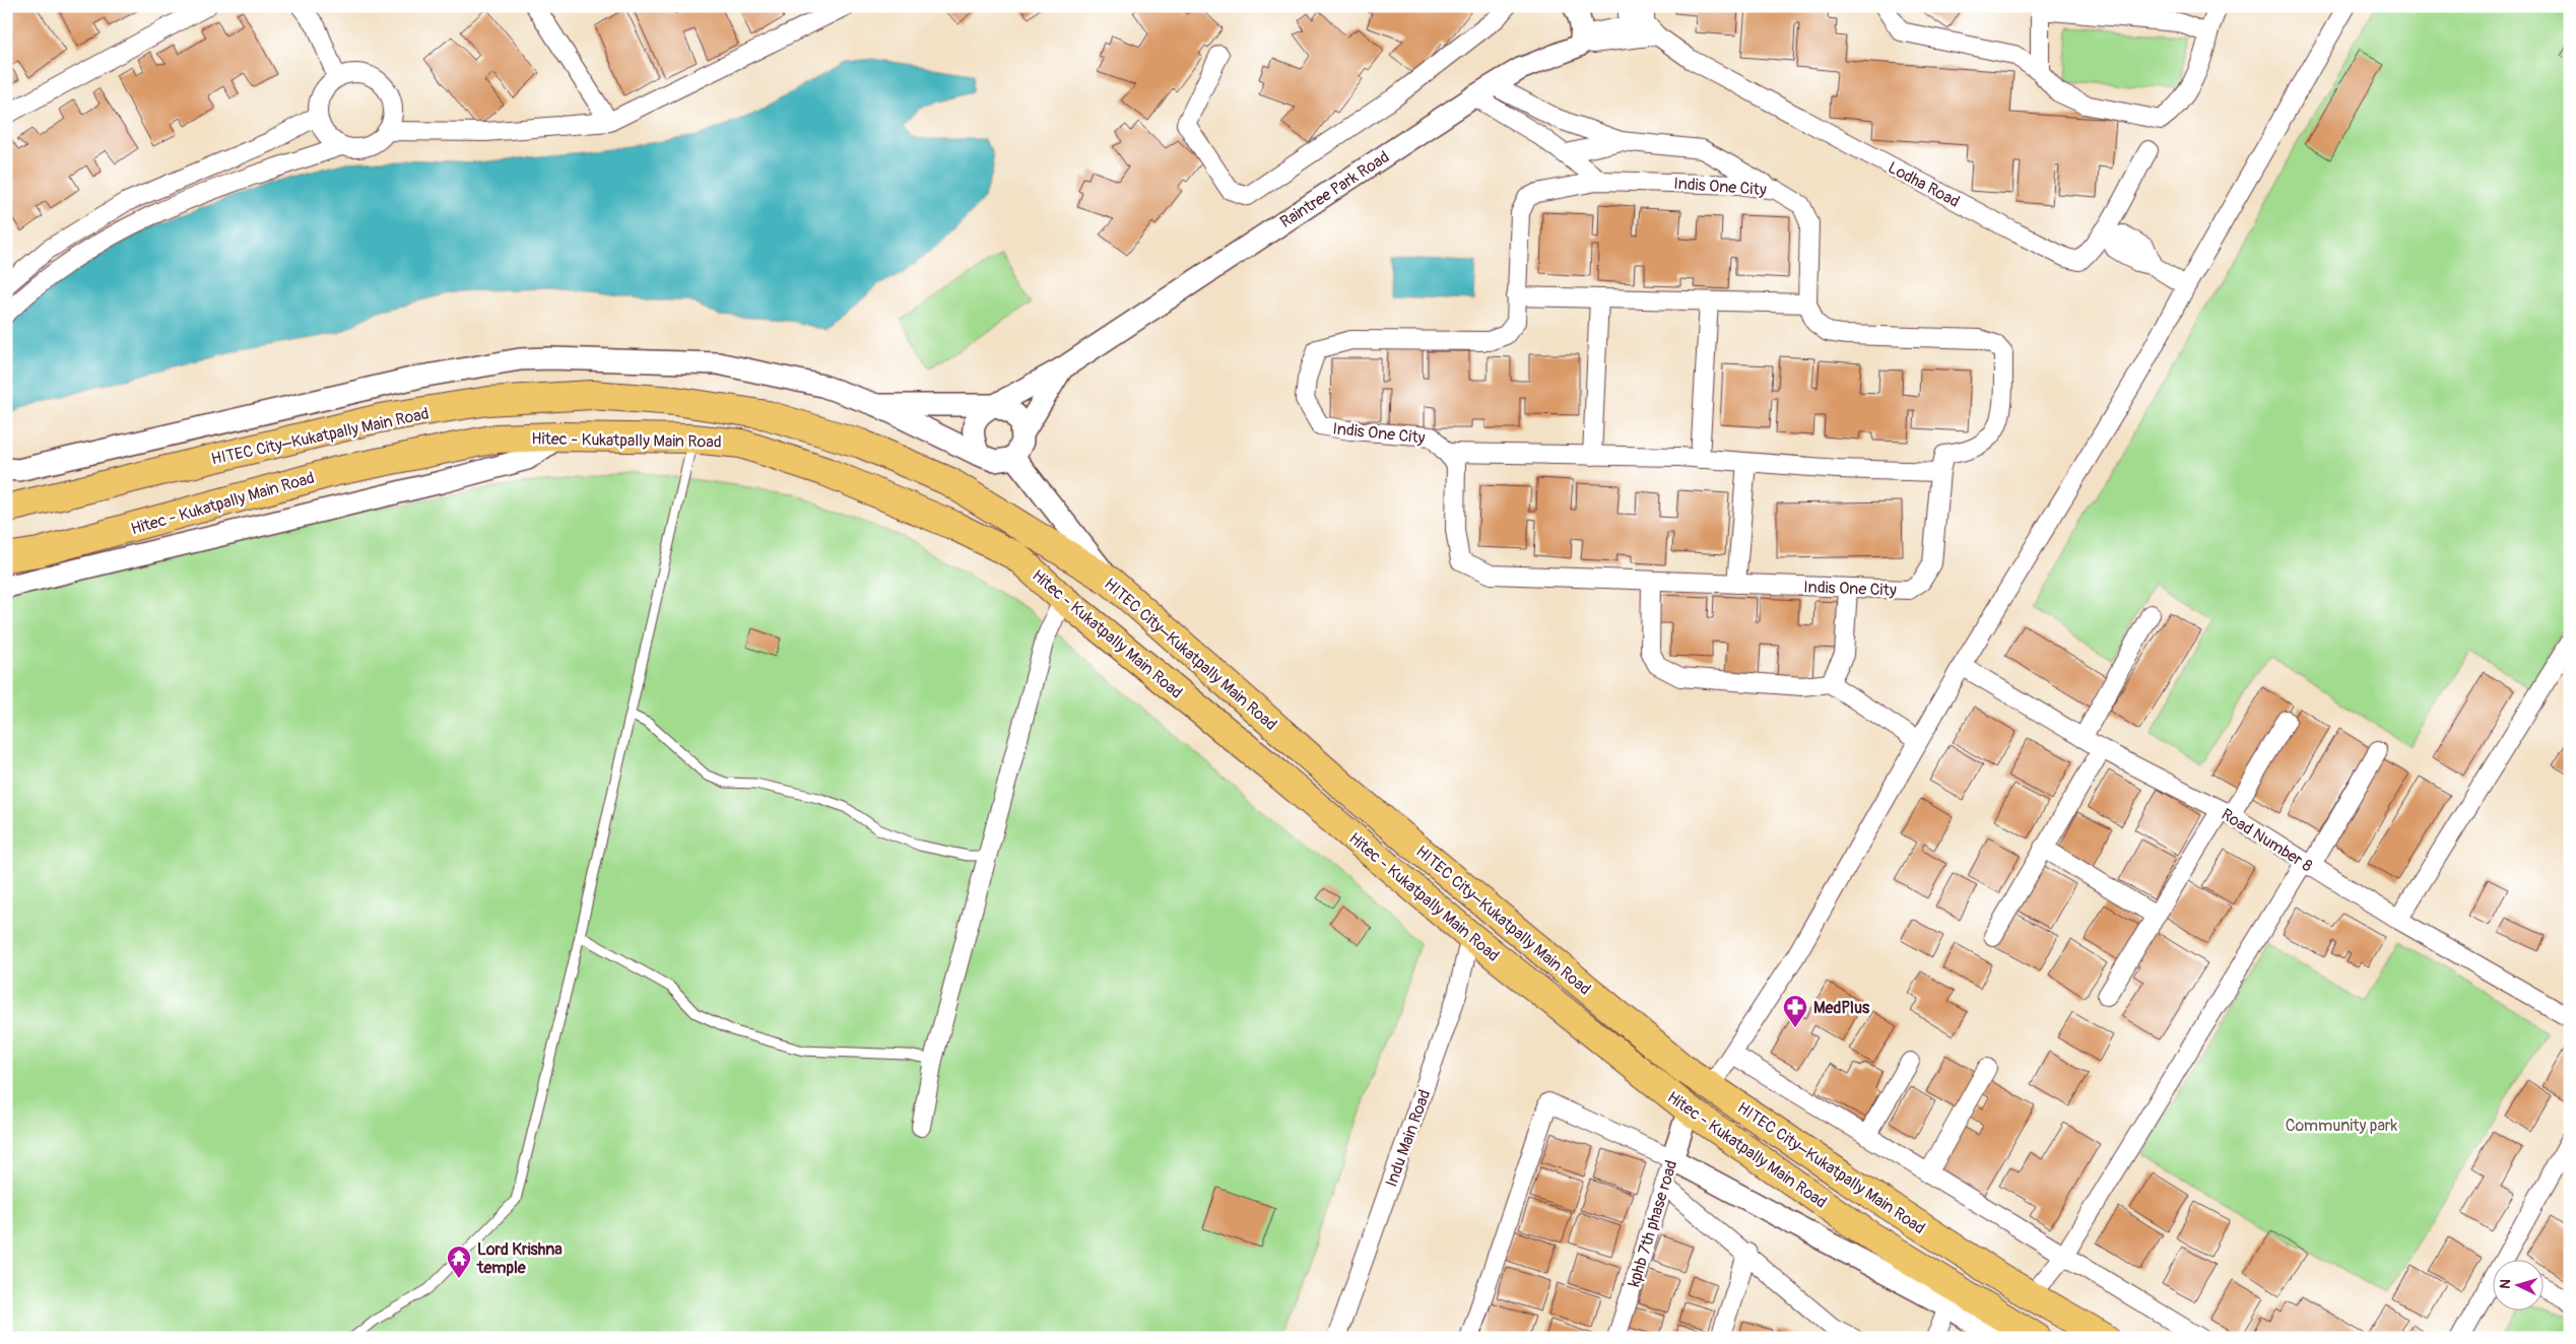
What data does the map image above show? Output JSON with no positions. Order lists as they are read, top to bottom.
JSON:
{
  "streets": {
    "main road": ["HITEC City–Kukatpally Main Road", "Hitec - Kukatpally Main Road"],
    "street": [
      "Lodha Road",
      "Indis One City",
      "Raintree Park Road",
      "Road Number 8",
      "Indu Main Road",
      "kphb 7th phase road"
    ]
  },
  "crossings": [
    ["Hitec - Kukatpally Main Road", "Indu Main Road"],
    ["Hitec - Kukatpally Main Road", "kphb 7th phase road"]
  ],
  "parks": ["Community park"],
  "places": {
    "pharmacy": ["MedPlus"],
    "temple": ["Lord Krishna temple"]
  },
  "north": "left"
}
